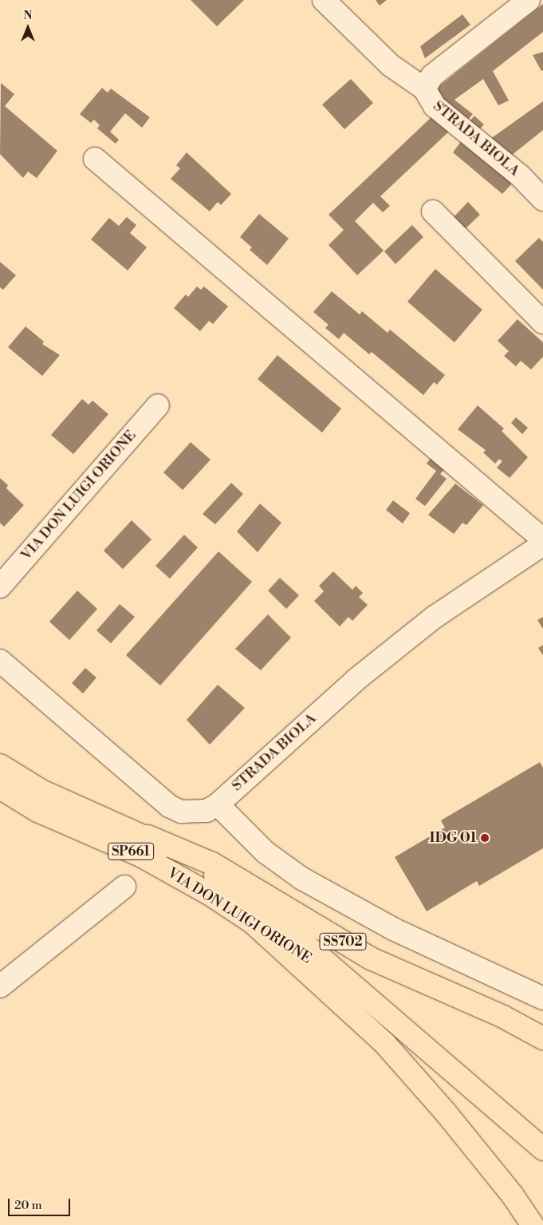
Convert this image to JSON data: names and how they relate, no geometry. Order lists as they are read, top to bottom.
{
  "streets": {
    "main road": ["VIA DON LUIGI ORIONE", "SP661", "SS702"],
    "street": ["STRADA BIOLA"]
  },
  "crossings": [
    ["VIA DON LUIGI ORIONE", "SS702"]
  ],
  "places": ["IDG 01"],
  "scale_bar": "20 m",
  "north": "top"
}
